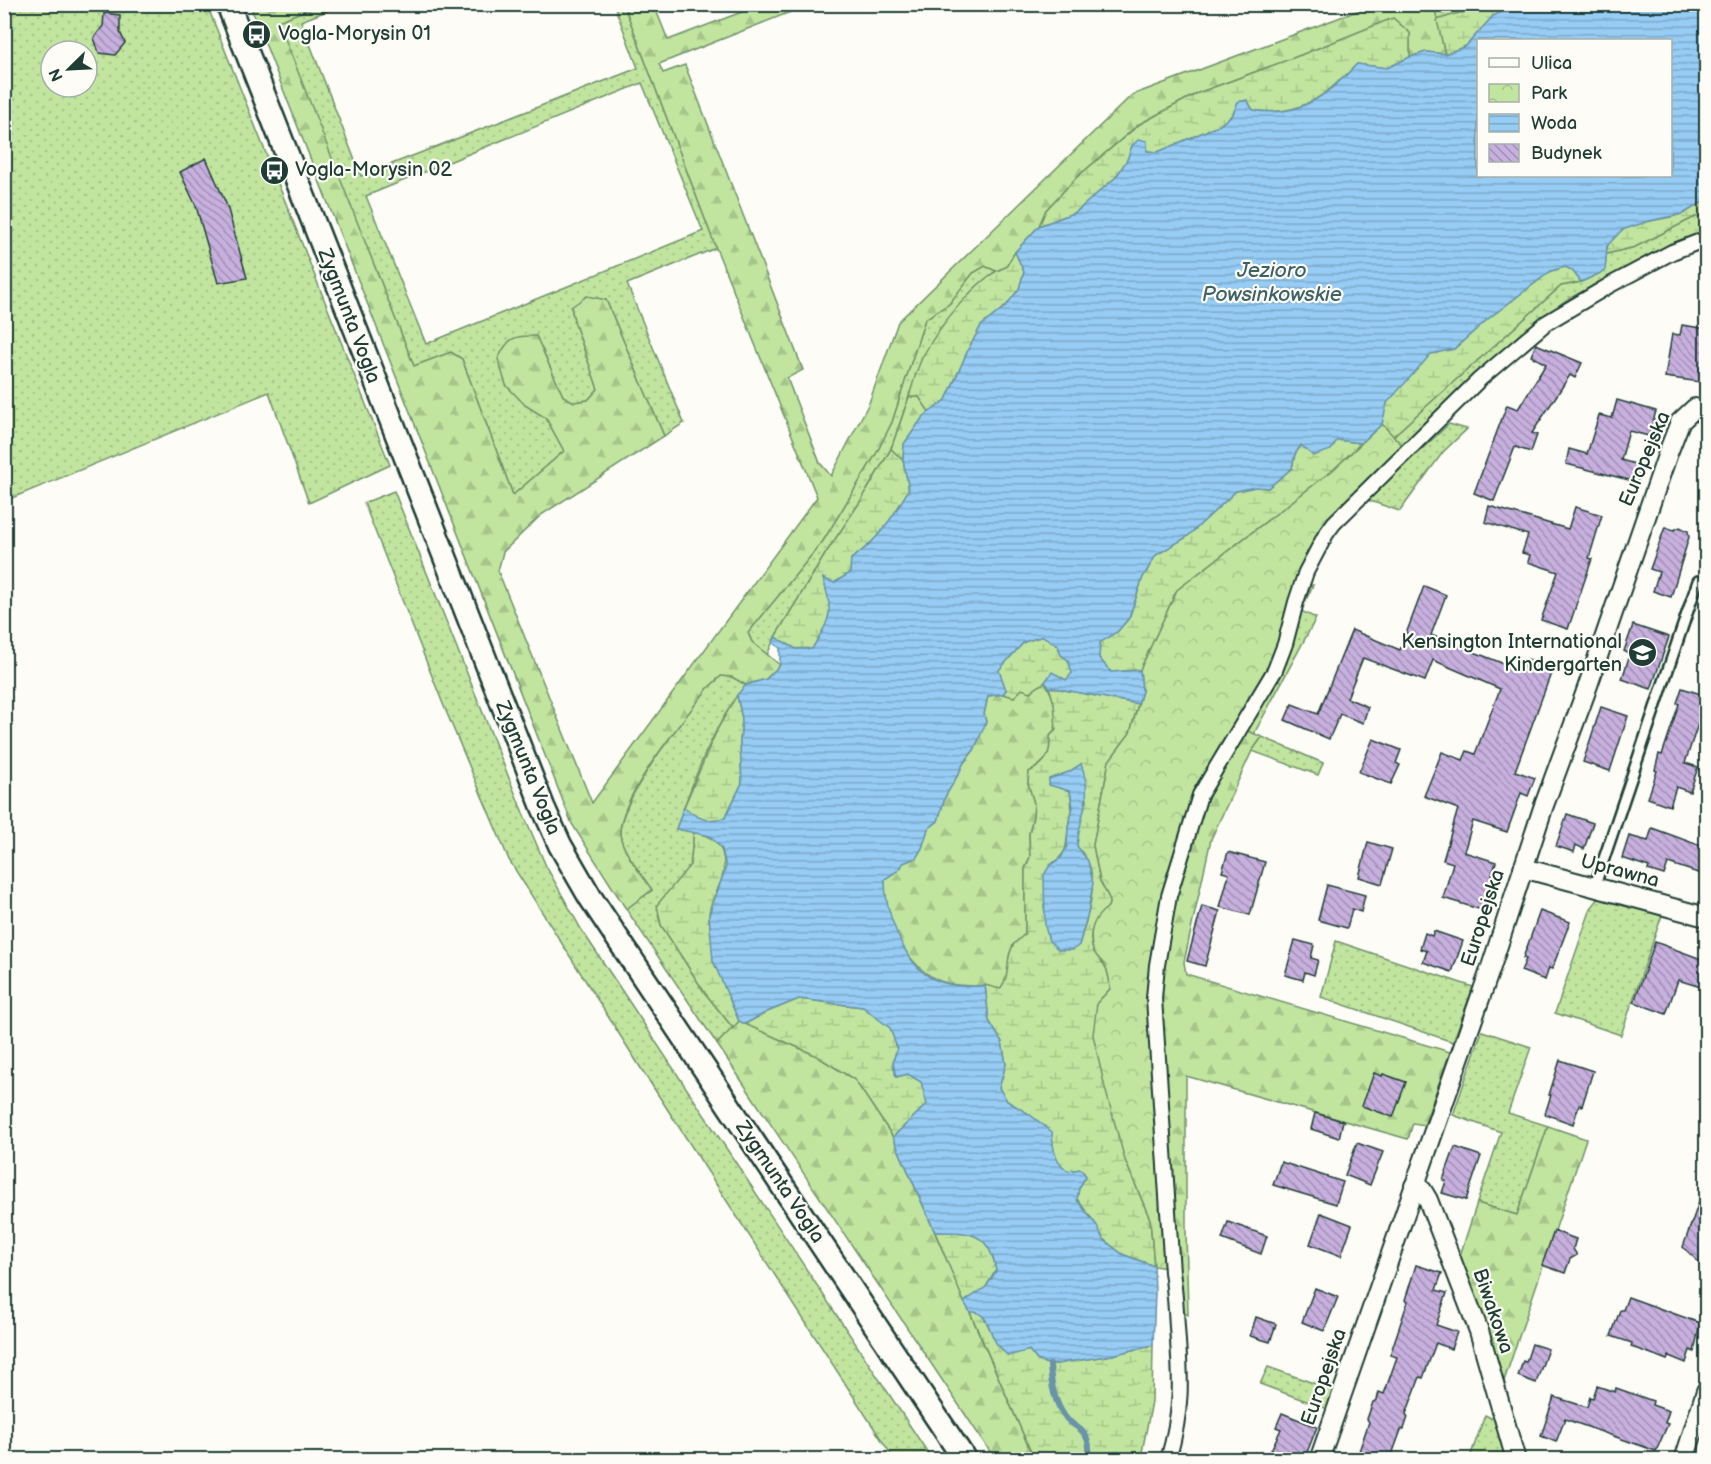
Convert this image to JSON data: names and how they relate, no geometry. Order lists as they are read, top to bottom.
{
  "streets": {
    "street": [
      "Zygmunta Vogla",
      "Europejska",
      "Uprawna",
      "Biwakowa"
    ]
  },
  "crossings": [
    ["Europejska", "Uprawna"],
    ["Europejska", "Biwakowa"]
  ],
  "water": ["Jezioro Powsinkowskie"],
  "places": {
    "bus stop": ["Vogla-Morysin 01", "Vogla-Morysin 02"],
    "school or university": ["Kensington International Kindergarten"]
  },
  "legend": [
    "Ulica",
    "Park",
    "Woda",
    "Budynek"
  ],
  "north": "bottom left"
}
